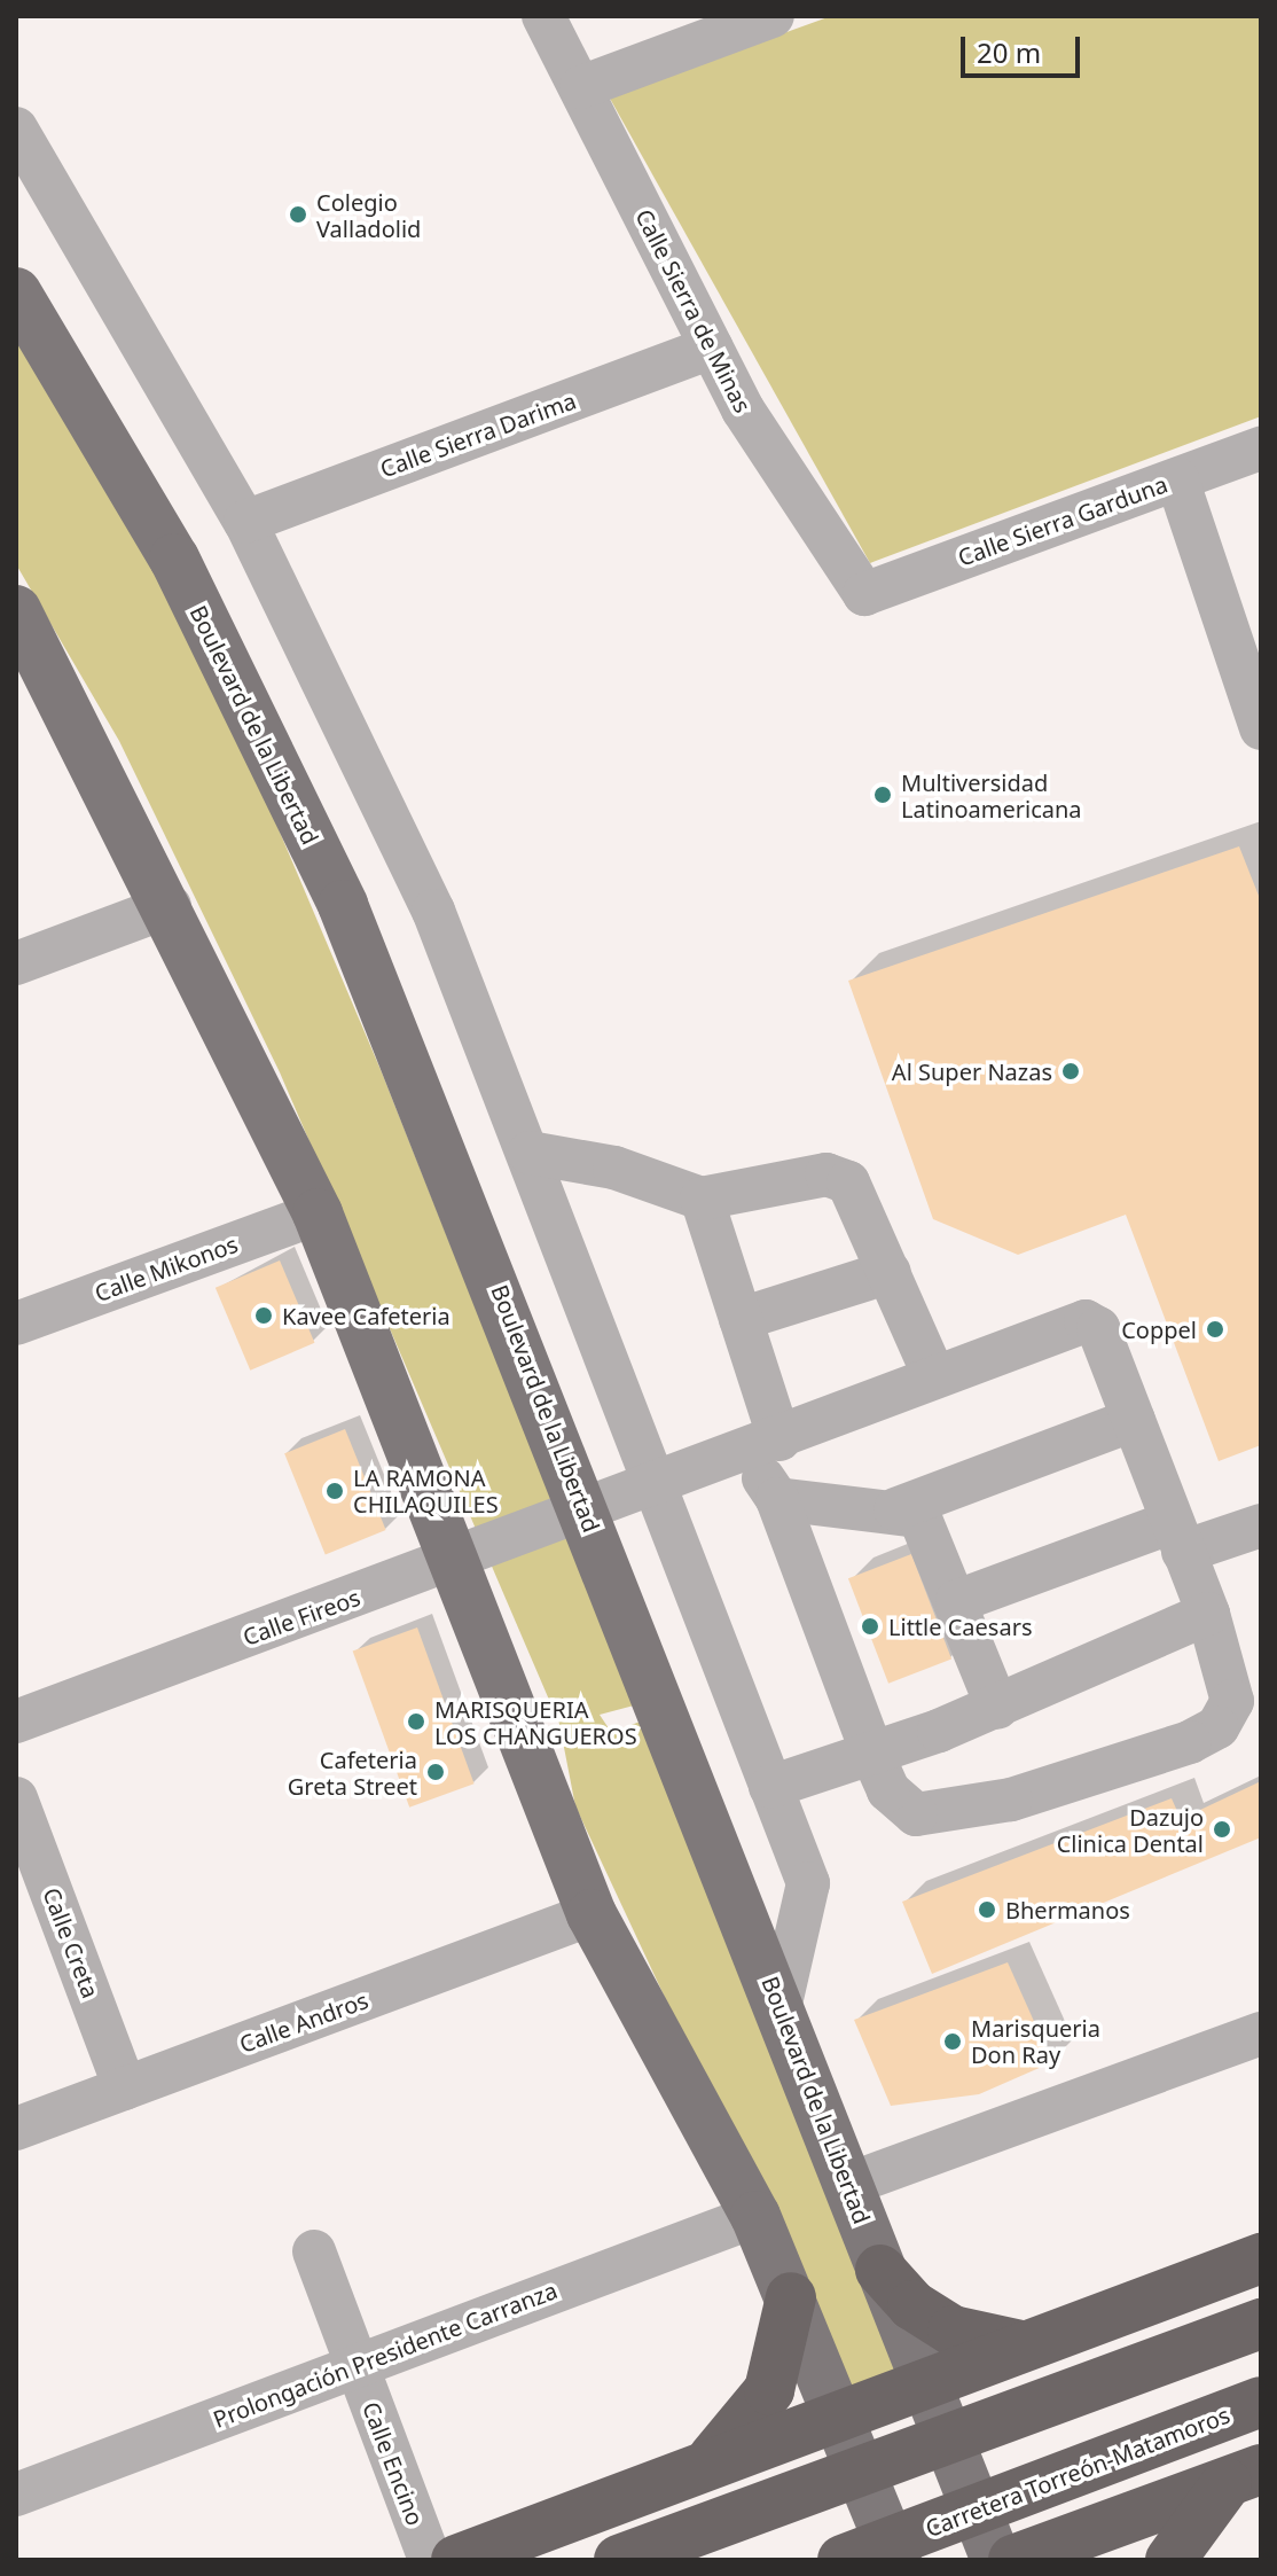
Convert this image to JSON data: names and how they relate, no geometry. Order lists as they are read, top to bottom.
{
  "streets": {
    "highway": ["Carretera Torreón-Matamoros"],
    "main road": ["Boulevard de la Libertad"],
    "street": [
      "Calle Sierra de Minas",
      "Calle Sierra Darima",
      "Calle Sierra Garduna",
      "Calle Mikonos",
      "Calle Fireos",
      "Calle Creta",
      "Calle Andros",
      "Prolongación Presidente Carranza",
      "Calle Encino"
    ]
  },
  "crossings": [
    ["Calle Sierra de Minas", "Calle Sierra Darima"],
    ["Calle Sierra de Minas", "Calle Sierra Garduna"],
    ["Boulevard de la Libertad", "Calle Fireos"],
    ["Calle Creta", "Calle Andros"],
    ["Prolongación Presidente Carranza", "Calle Encino"]
  ],
  "places": [
    "Colegio Valladolid",
    "Multiversidad Latinoamericana",
    "Al Super Nazas",
    "Kavee Cafeteria",
    "Coppel",
    "LA RAMONA CHILAQUILES",
    "Little Caesars",
    "MARISQUERIA LOS CHANGUEROS",
    "Cafeteria Greta Street",
    "Dazujo Clinica Dental",
    "Bhermanos",
    "Marisqueria Don Ray"
  ],
  "scale_bar": "20 m"
}
